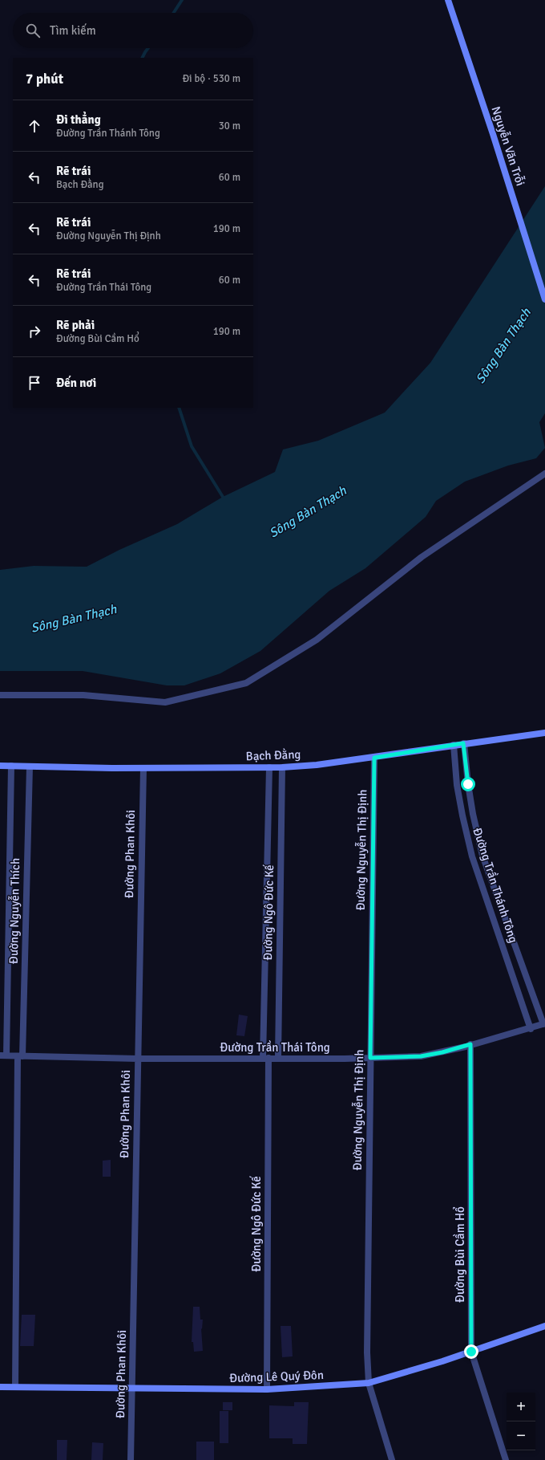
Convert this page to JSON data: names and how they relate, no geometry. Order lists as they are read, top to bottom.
{
  "streets": {
    "street": [
      "Nguyễn Văn Trỗi",
      "Bạch Đằng",
      "Đường Nguyễn Thị Định",
      "Đường Phan Khôi",
      "Đường Trần Thánh Tông",
      "Đường Nguyễn Thích",
      "Đường Ngô Đức Kế",
      "Đường Trần Thái Tông",
      "Đường Bùi Cầm Hổ",
      "Đường Lê Quý Đôn"
    ]
  },
  "crossings": [
    ["Bạch Đằng", "Đường Nguyễn Thị Định"],
    ["Bạch Đằng", "Đường Phan Khôi"],
    ["Bạch Đằng", "Đường Trần Thánh Tông"],
    ["Bạch Đằng", "Đường Nguyễn Thích"],
    ["Bạch Đằng", "Đường Ngô Đức Kế"],
    ["Đường Nguyễn Thị Định", "Đường Trần Thái Tông"],
    ["Đường Nguyễn Thị Định", "Đường Lê Quý Đôn"],
    ["Đường Phan Khôi", "Đường Trần Thái Tông"],
    ["Đường Phan Khôi", "Đường Lê Quý Đôn"],
    ["Đường Trần Thánh Tông", "Đường Trần Thái Tông"],
    ["Đường Nguyễn Thích", "Đường Trần Thái Tông"],
    ["Đường Nguyễn Thích", "Đường Lê Quý Đôn"],
    ["Đường Ngô Đức Kế", "Đường Trần Thái Tông"],
    ["Đường Ngô Đức Kế", "Đường Lê Quý Đôn"],
    ["Đường Trần Thái Tông", "Đường Bùi Cầm Hổ"],
    ["Đường Bùi Cầm Hổ", "Đường Lê Quý Đôn"]
  ],
  "water": ["Sông Bàn Thạch"],
  "page": {
    "search": "Tìm kiếm",
    "heading": ["7 phút", "Đi bộ · 530 m"],
    "list": [
      ["Đi thẳng", "Đường Trần Thánh Tông", "30 m"],
      ["Rẽ trái", "Bạch Đằng", "60 m"],
      ["Rẽ trái", "Đường Nguyễn Thị Định", "190 m"],
      ["Rẽ trái", "Đường Trần Thái Tông", "60 m"],
      ["Rẽ phải", "Đường Bùi Cầm Hổ", "190 m"],
      "Đến nơi"
    ],
    "map_buttons": ["+", "−"]
  }
}
